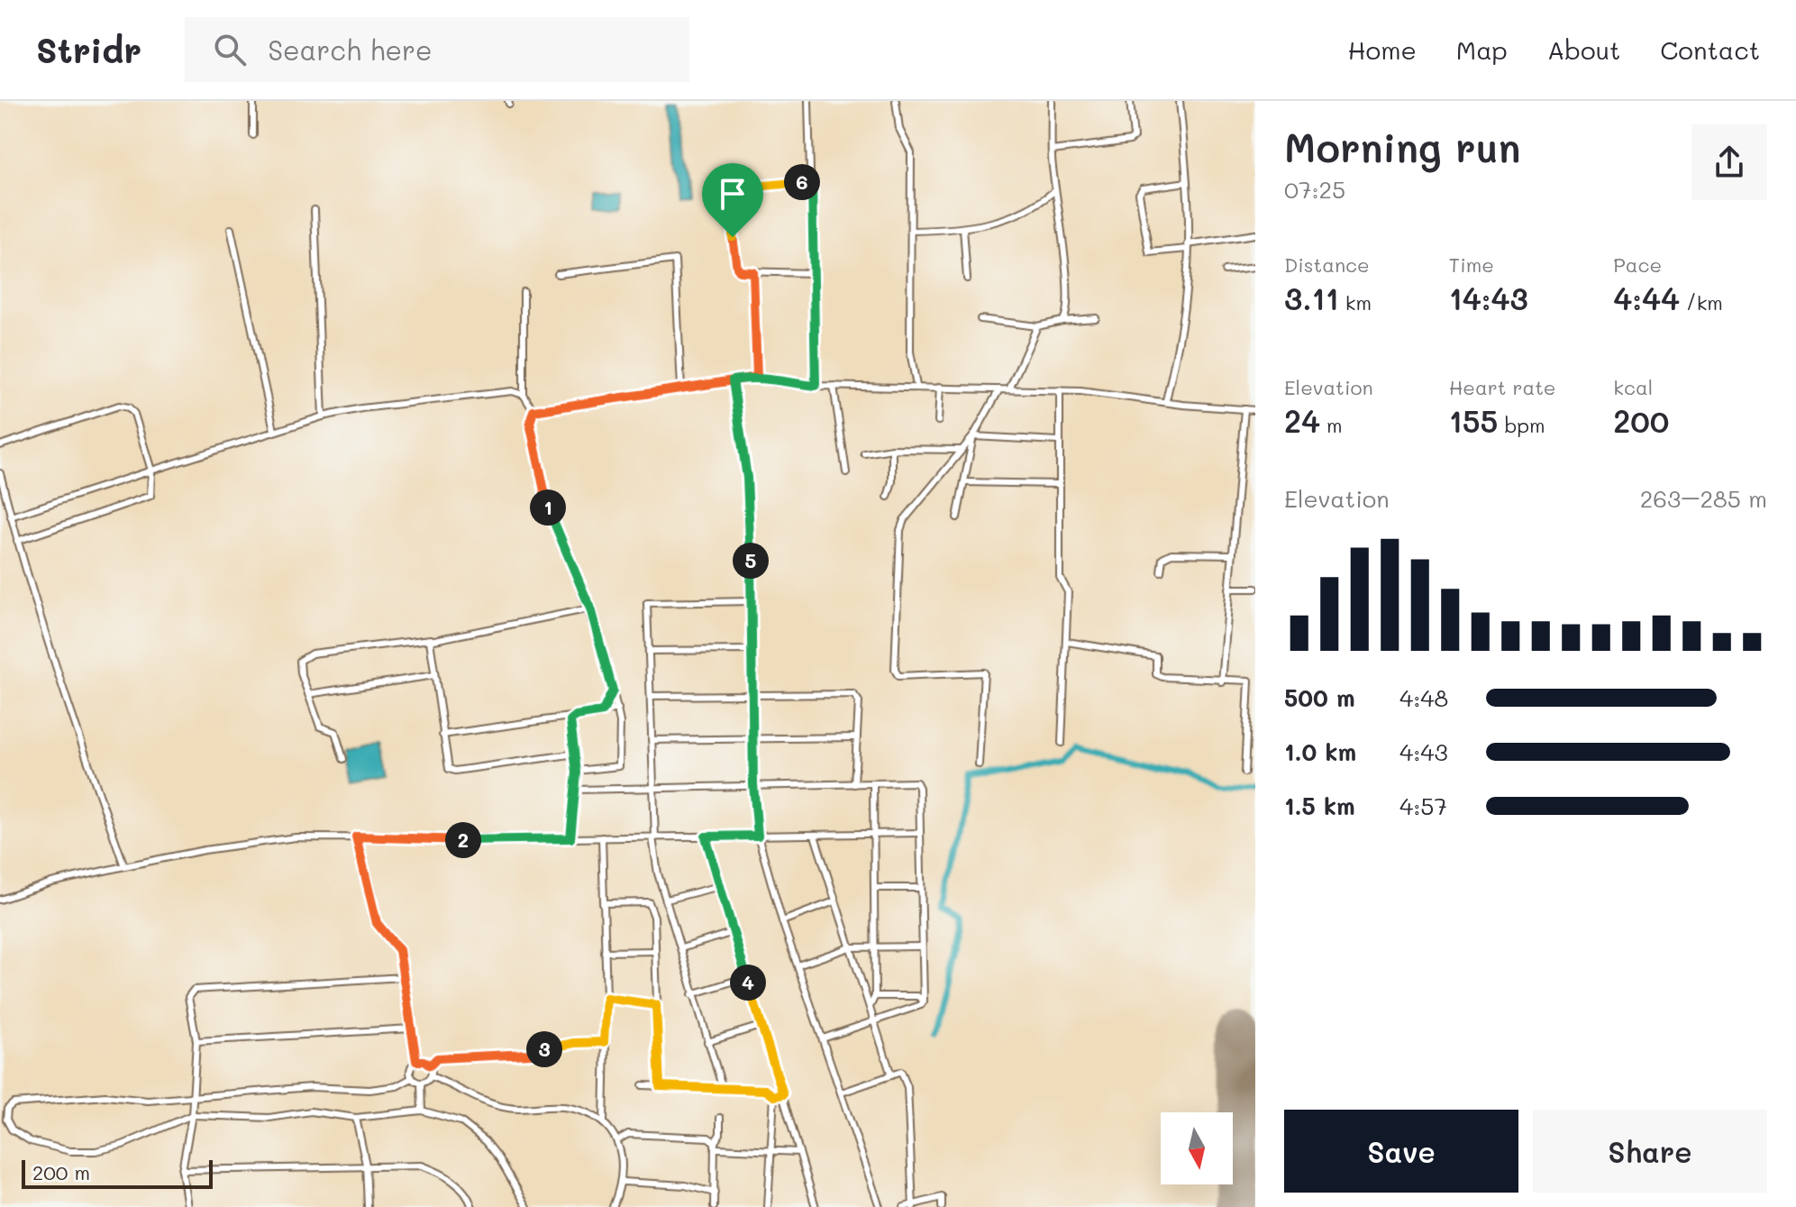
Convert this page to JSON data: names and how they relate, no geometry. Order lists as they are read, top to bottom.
{
  "scale_bar": "200 m",
  "north": "bottom",
  "page": {
    "header": "Stridr",
    "search": "Search here",
    "nav": [
      "Home",
      "Map",
      "About",
      "Contact"
    ],
    "heading": ["Morning run", "07:25"],
    "pins": [
      "6",
      "1",
      "5",
      "2",
      "4",
      "3"
    ],
    "stats": [
      ["Distance", "3.11 km"],
      ["Time", "14:43"],
      ["Pace", "4:44 /km"],
      ["Elevation", "24 m"],
      ["Heart rate", "155 bpm"],
      ["kcal", "200"]
    ],
    "chart": ["Elevation", "263–285 m"],
    "list": [
      {
        "name": "500 m",
        "note": "4:48"
      },
      {
        "name": "1.0 km",
        "note": "4:43"
      },
      {
        "name": "1.5 km",
        "note": "4:57"
      }
    ],
    "buttons": ["Save", "Share"],
    "scale": "200 m"
  }
}
